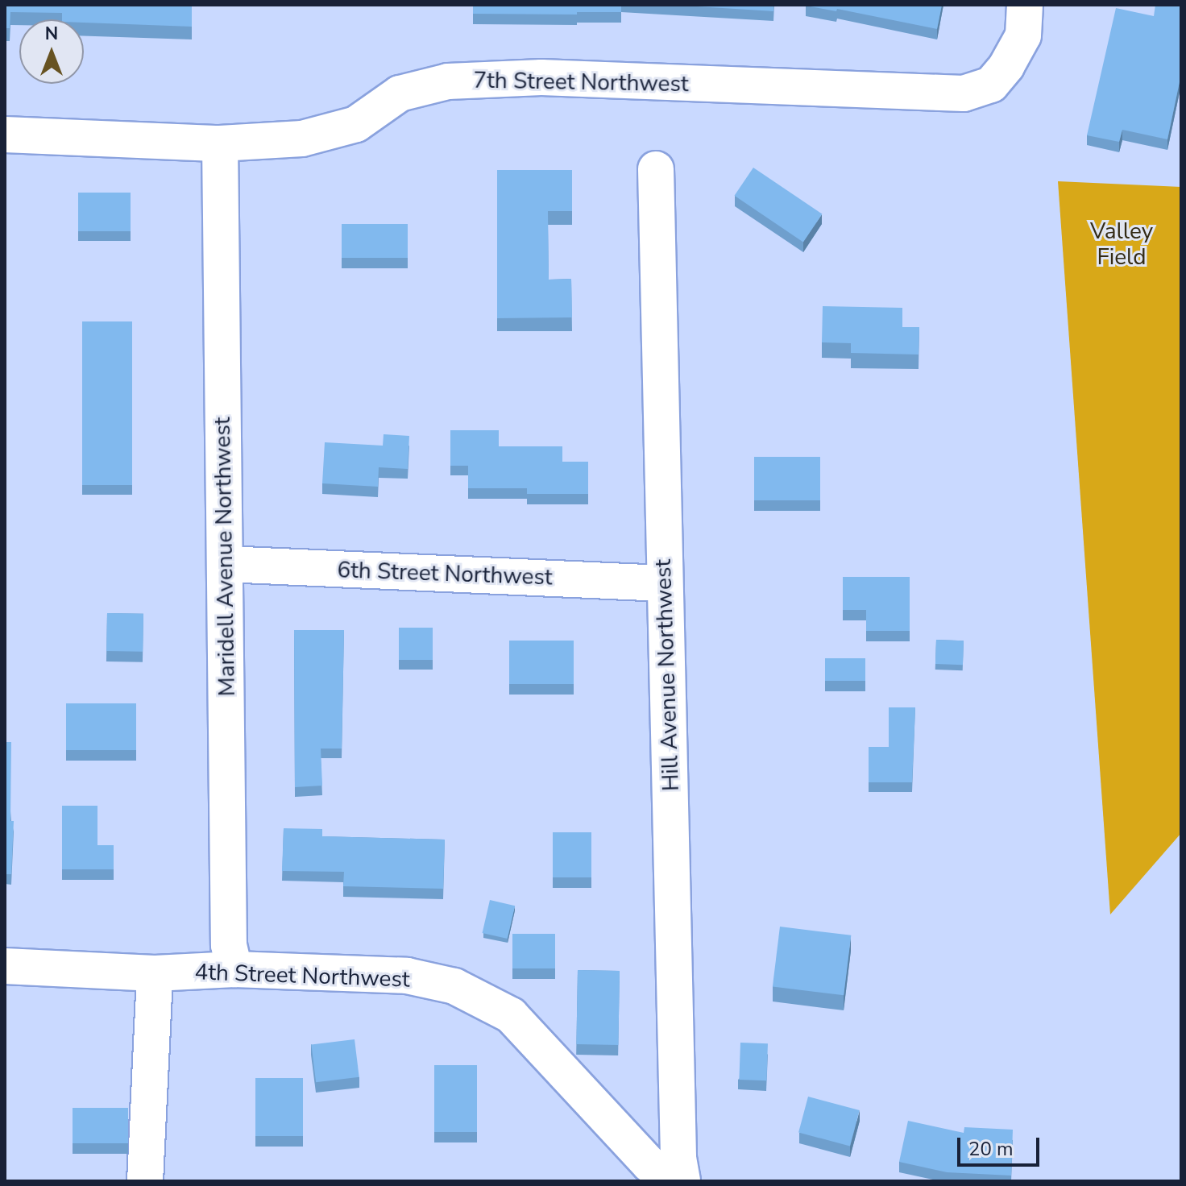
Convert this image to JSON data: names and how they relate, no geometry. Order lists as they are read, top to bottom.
{
  "streets": {
    "street": [
      "7th Street Northwest",
      "Maridell Avenue Northwest",
      "6th Street Northwest",
      "Hill Avenue Northwest",
      "4th Street Northwest"
    ]
  },
  "crossings": [
    ["7th Street Northwest", "Maridell Avenue Northwest"],
    ["Maridell Avenue Northwest", "6th Street Northwest"],
    ["Maridell Avenue Northwest", "4th Street Northwest"],
    ["6th Street Northwest", "Hill Avenue Northwest"]
  ],
  "parks": ["Valley Field"],
  "scale_bar": "20 m",
  "north": "top"
}
